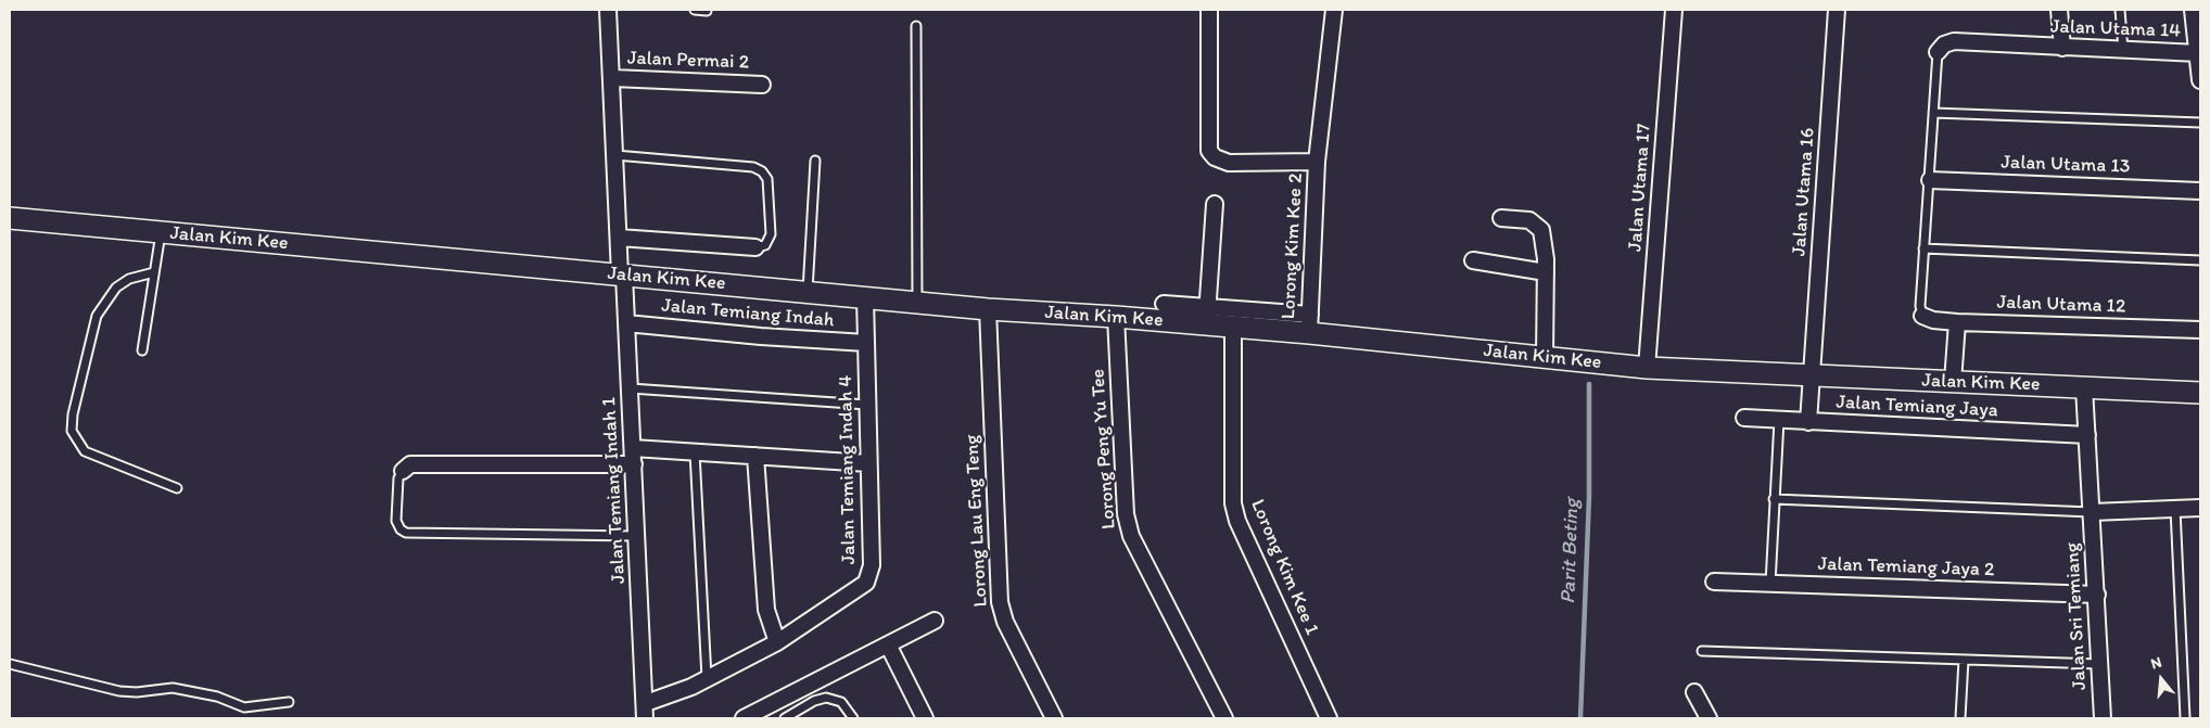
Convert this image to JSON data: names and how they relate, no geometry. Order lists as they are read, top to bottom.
{
  "streets": {
    "street": [
      "Jalan Utama 14",
      "Jalan Permai 2",
      "Jalan Utama 13",
      "Jalan Utama 17",
      "Jalan Utama 16",
      "Jalan Kim Kee",
      "Lorong Kim Kee 2",
      "Jalan Utama 12",
      "Jalan Temiang Indah",
      "Jalan Temiang Jaya",
      "Lorong Peng Yu Tee",
      "Jalan Temiang Indah 4",
      "Jalan Temiang Indah 1",
      "Lorong Lau Eng Teng",
      "Lorong Kim Kee 1",
      "Jalan Temiang Jaya 2",
      "Jalan Sri Temiang"
    ]
  },
  "crossings": [
    ["Jalan Permai 2", "Jalan Temiang Indah 1"],
    ["Jalan Utama 17", "Jalan Kim Kee"],
    ["Jalan Utama 16", "Jalan Kim Kee"],
    ["Jalan Utama 16", "Jalan Temiang Jaya"],
    ["Jalan Kim Kee", "Lorong Kim Kee 2"],
    ["Jalan Kim Kee", "Lorong Peng Yu Tee"],
    ["Jalan Kim Kee", "Jalan Temiang Indah 4"],
    ["Jalan Kim Kee", "Jalan Temiang Indah 1"],
    ["Jalan Kim Kee", "Lorong Lau Eng Teng"],
    ["Jalan Kim Kee", "Lorong Kim Kee 1"],
    ["Jalan Kim Kee", "Jalan Sri Temiang"],
    ["Jalan Temiang Indah", "Jalan Temiang Indah 4"],
    ["Jalan Temiang Indah", "Jalan Temiang Indah 1"],
    ["Jalan Temiang Jaya", "Jalan Sri Temiang"],
    ["Jalan Temiang Indah 4", "Jalan Temiang Indah 1"],
    ["Jalan Temiang Jaya 2", "Jalan Sri Temiang"]
  ],
  "water": ["Parit Beting"],
  "north": "top"
}
